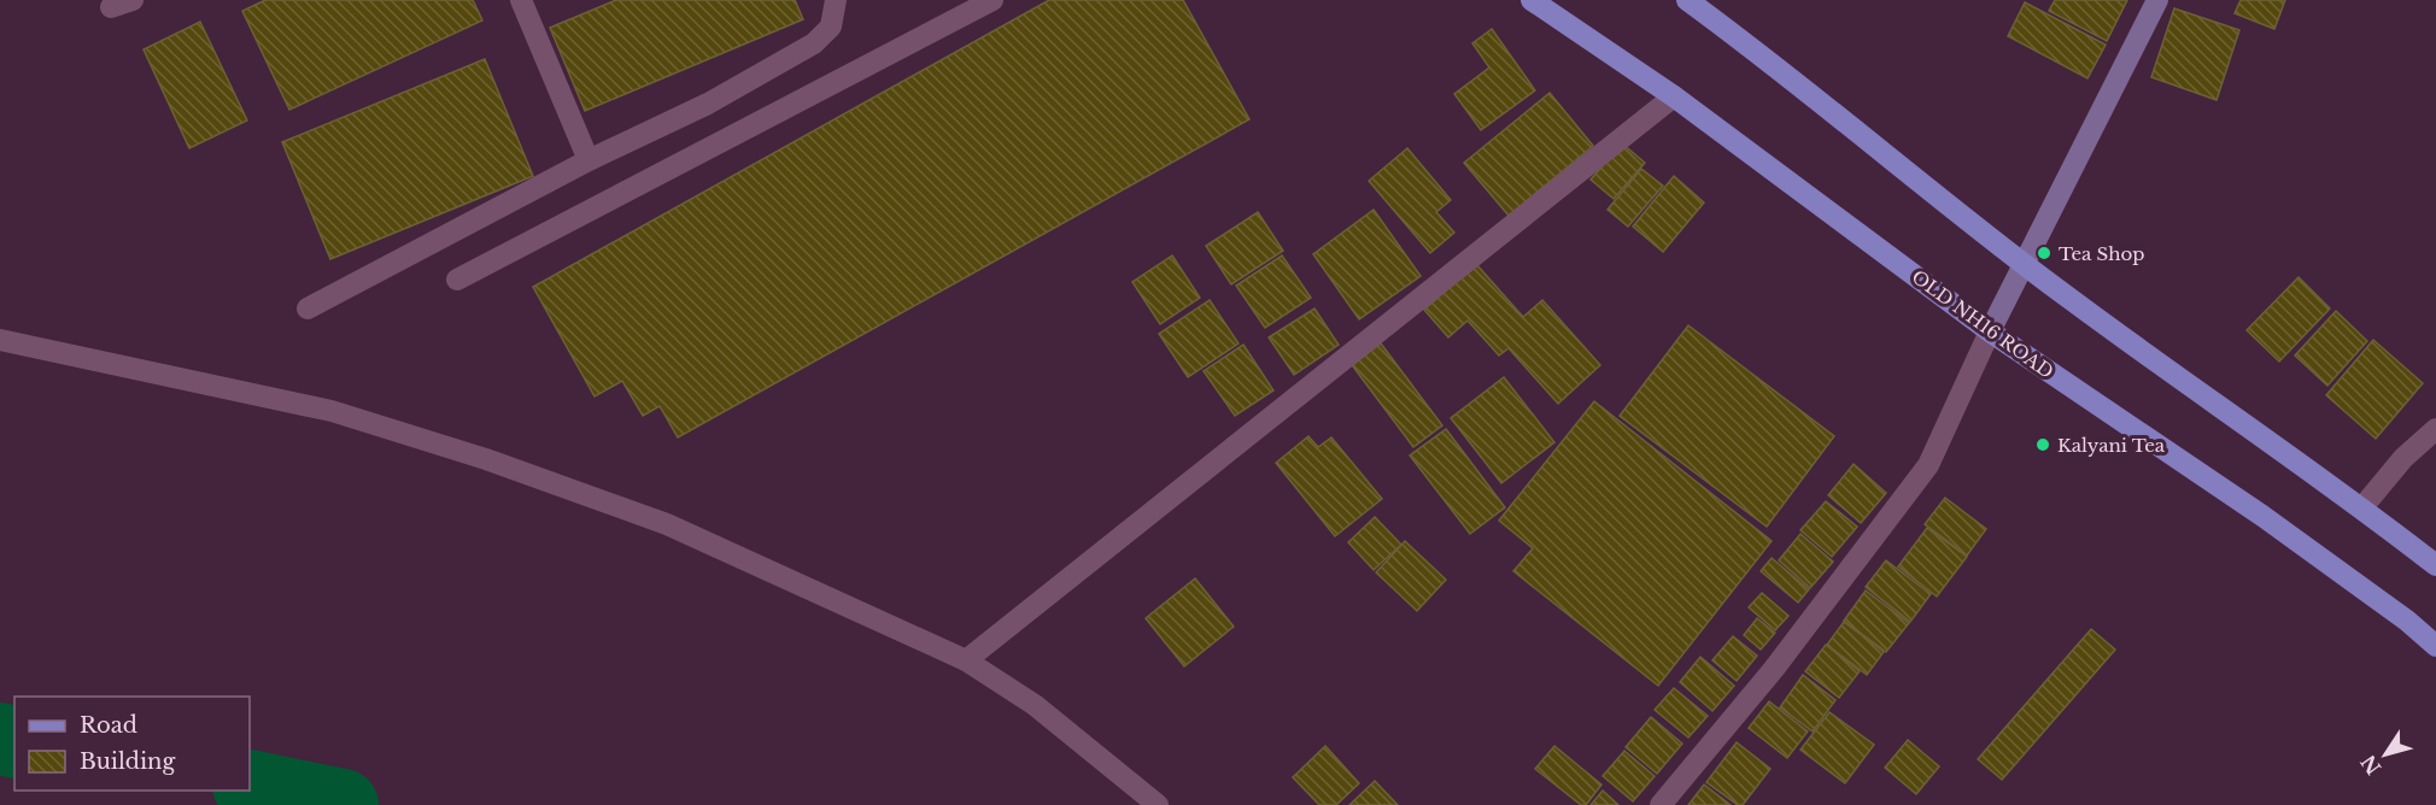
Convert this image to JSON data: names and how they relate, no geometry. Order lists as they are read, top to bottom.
{
  "streets": {
    "main road": ["OLD NH16 ROAD"]
  },
  "places": ["Tea Shop", "Kalyani Tea"],
  "legend": ["Road", "Building"],
  "north": "bottom left"
}
